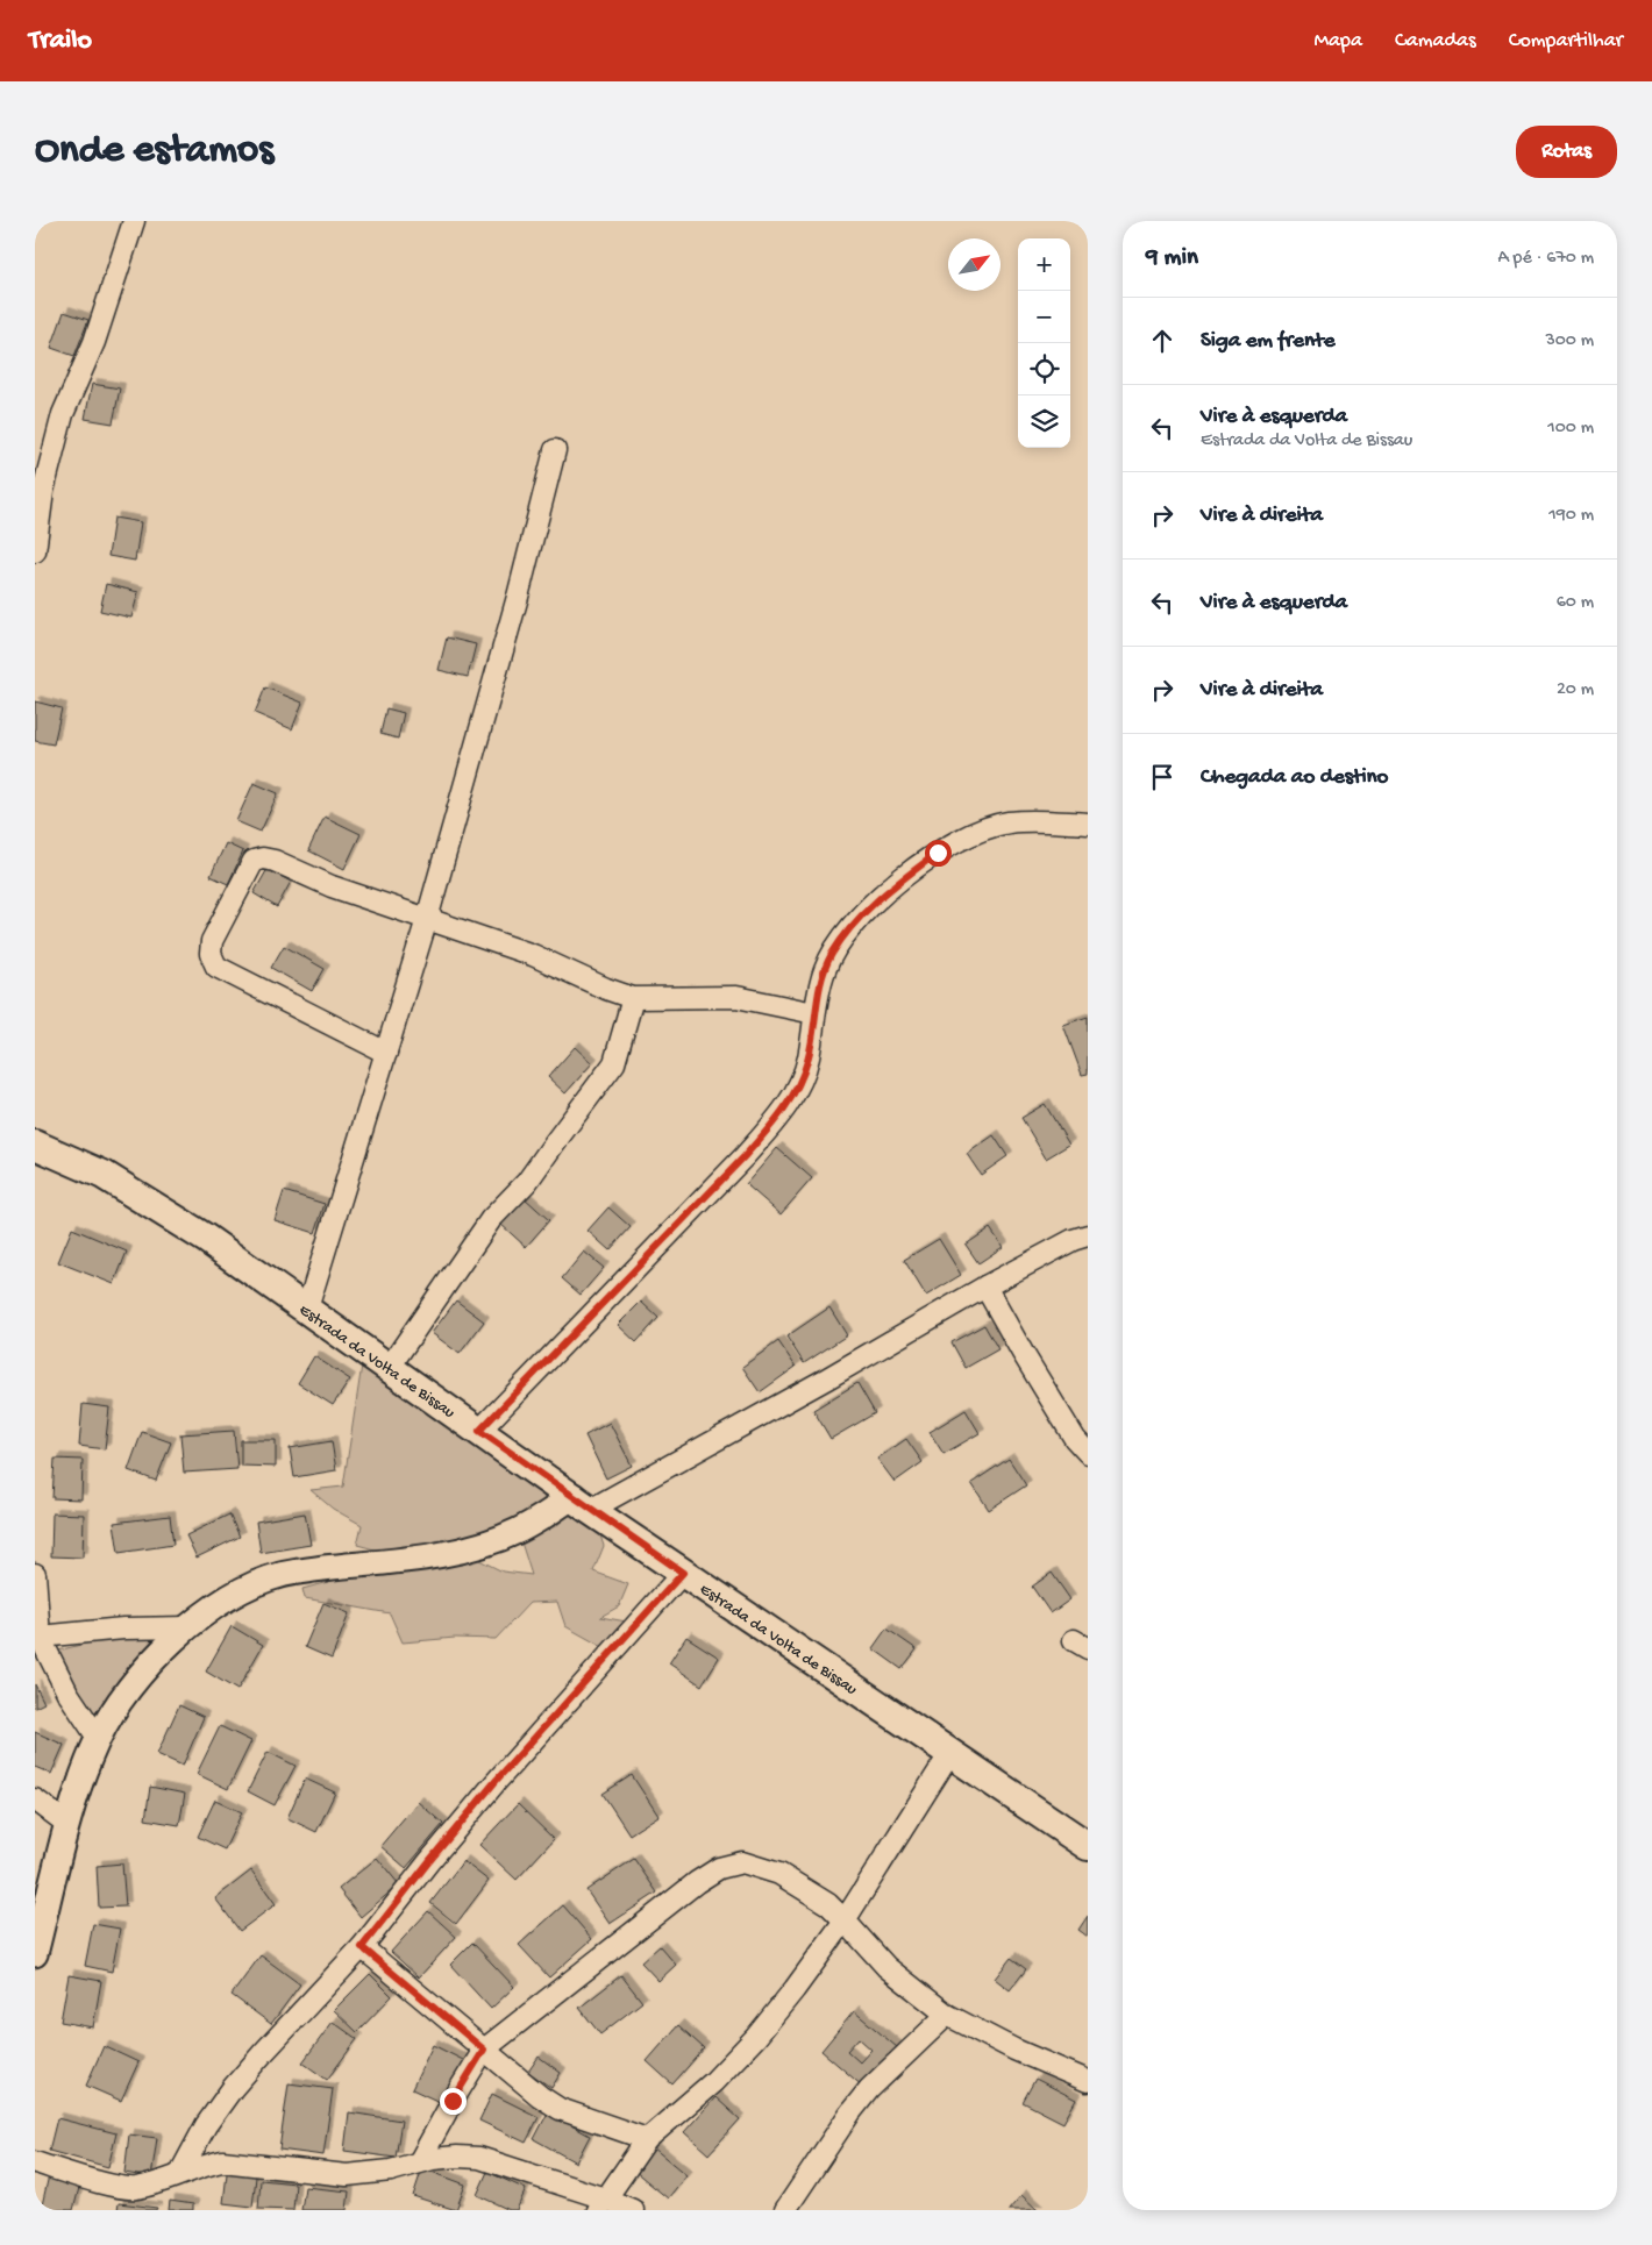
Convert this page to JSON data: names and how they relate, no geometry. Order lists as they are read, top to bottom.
{
  "streets": {
    "main road": ["Estrada da Volta de Bissau"]
  },
  "north": "top right",
  "page": {
    "header": "Trailo",
    "nav": ["Mapa", "Camadas", "Compartilhar"],
    "buttons": "Rotas",
    "title": "Onde estamos",
    "heading": ["9 min", "A pé · 670 m"],
    "map_buttons": ["+", "−"],
    "list": [
      ["Siga em frente", "300 m"],
      ["Vire à esquerda", "Estrada da Volta de Bissau", "100 m"],
      ["Vire à direita", "190 m"],
      ["Vire à esquerda", "60 m"],
      ["Vire à direita", "20 m"],
      "Chegada ao destino"
    ]
  }
}
